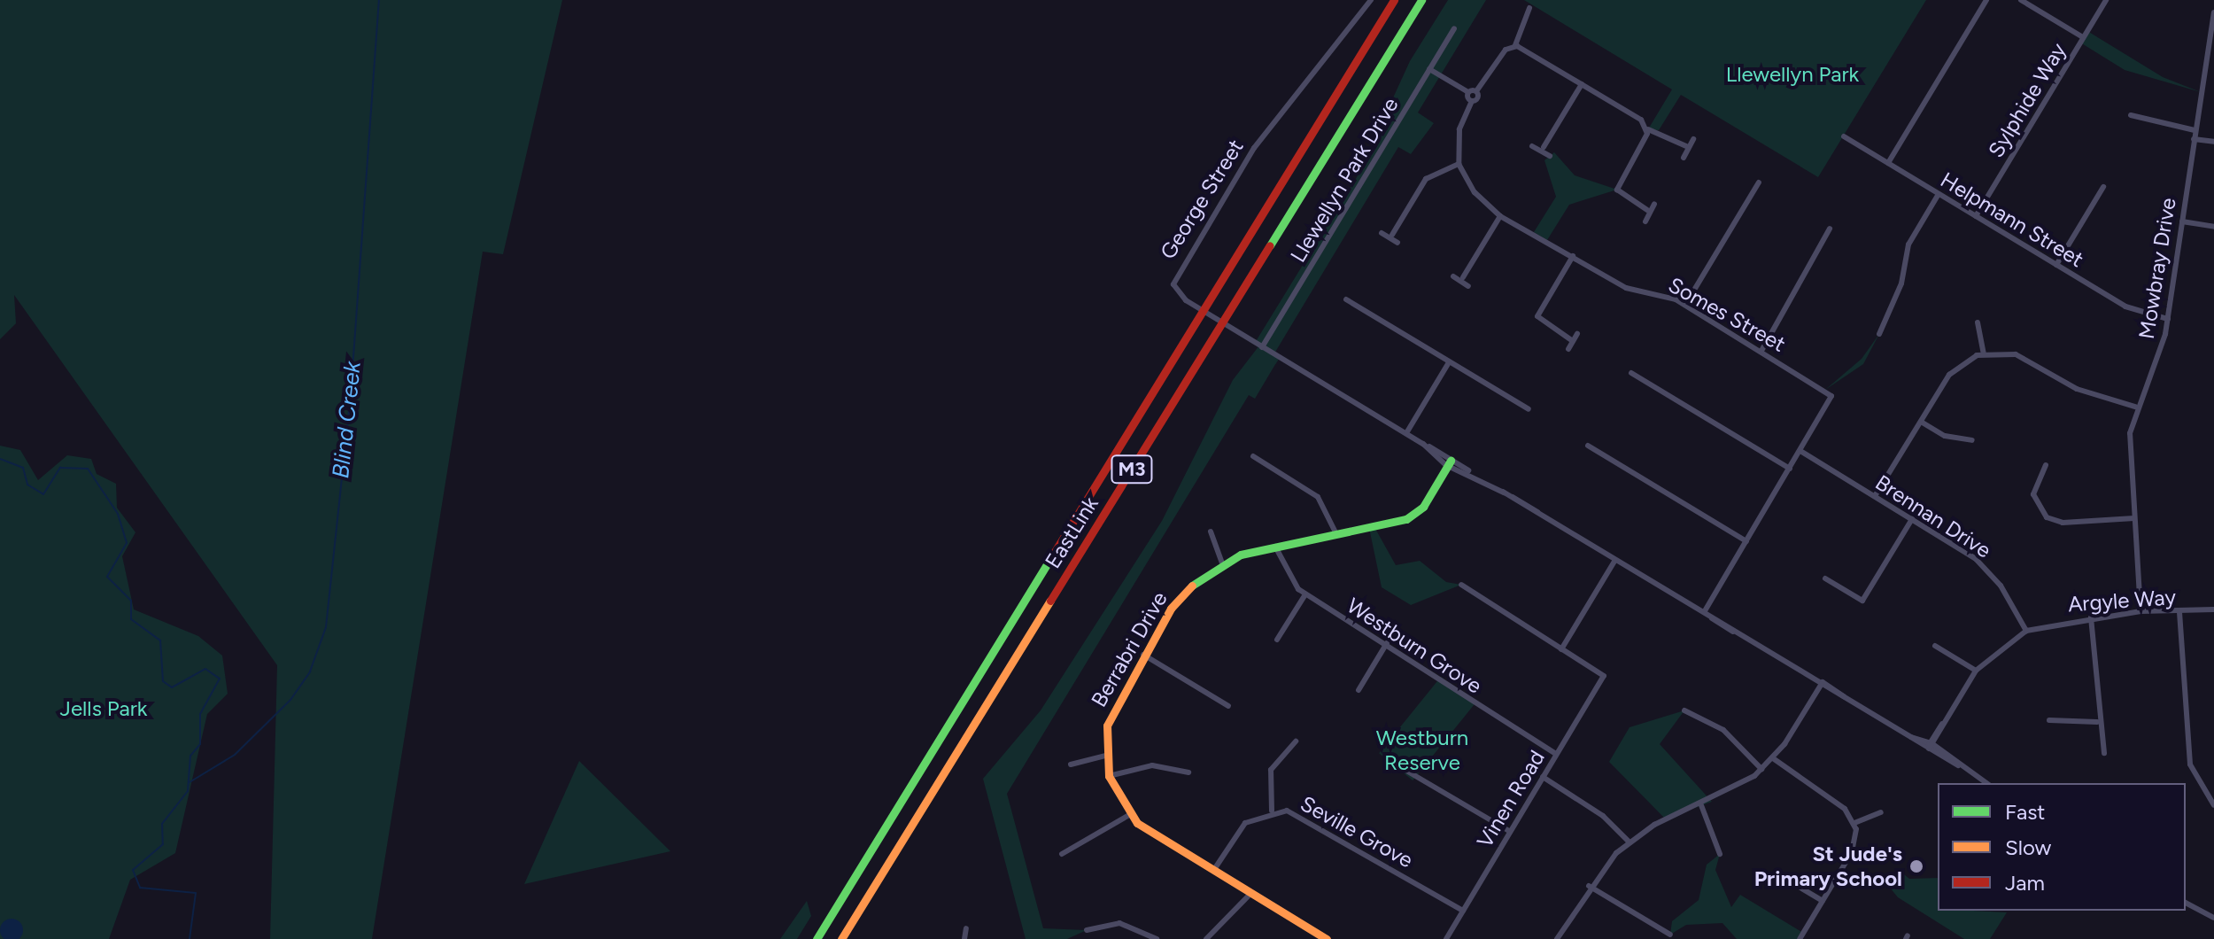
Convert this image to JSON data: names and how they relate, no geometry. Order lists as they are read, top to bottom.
{
  "streets": {
    "main road": ["M3", "EastLink", "Berrabri Drive"],
    "street": [
      "Sylphide Way",
      "Llewellyn Park Drive",
      "George Street",
      "Helpmann Street",
      "Mowbray Drive",
      "Somes Street",
      "Brennan Drive",
      "Argyle Way",
      "Westburn Grove",
      "Vinen Road",
      "Seville Grove"
    ]
  },
  "crossings": [
    ["Sylphide Way", "Helpmann Street"],
    ["Llewellyn Park Drive", "George Street"],
    ["George Street", "Somes Street"],
    ["George Street", "Argyle Way"],
    ["George Street", "Berrabri Drive"],
    ["Helpmann Street", "Mowbray Drive"],
    ["Mowbray Drive", "Argyle Way"],
    ["Somes Street", "Brennan Drive"],
    ["Brennan Drive", "Argyle Way"],
    ["Westburn Grove", "Berrabri Drive"],
    ["Westburn Grove", "Vinen Road"],
    ["Berrabri Drive", "Seville Grove"],
    ["Vinen Road", "Seville Grove"]
  ],
  "water": ["Blind Creek"],
  "parks": ["Llewellyn Park", "Jells Park", "Westburn Reserve"],
  "places": ["St Jude's Primary School"],
  "legend": ["Fast", "Slow", "Jam"]
}
